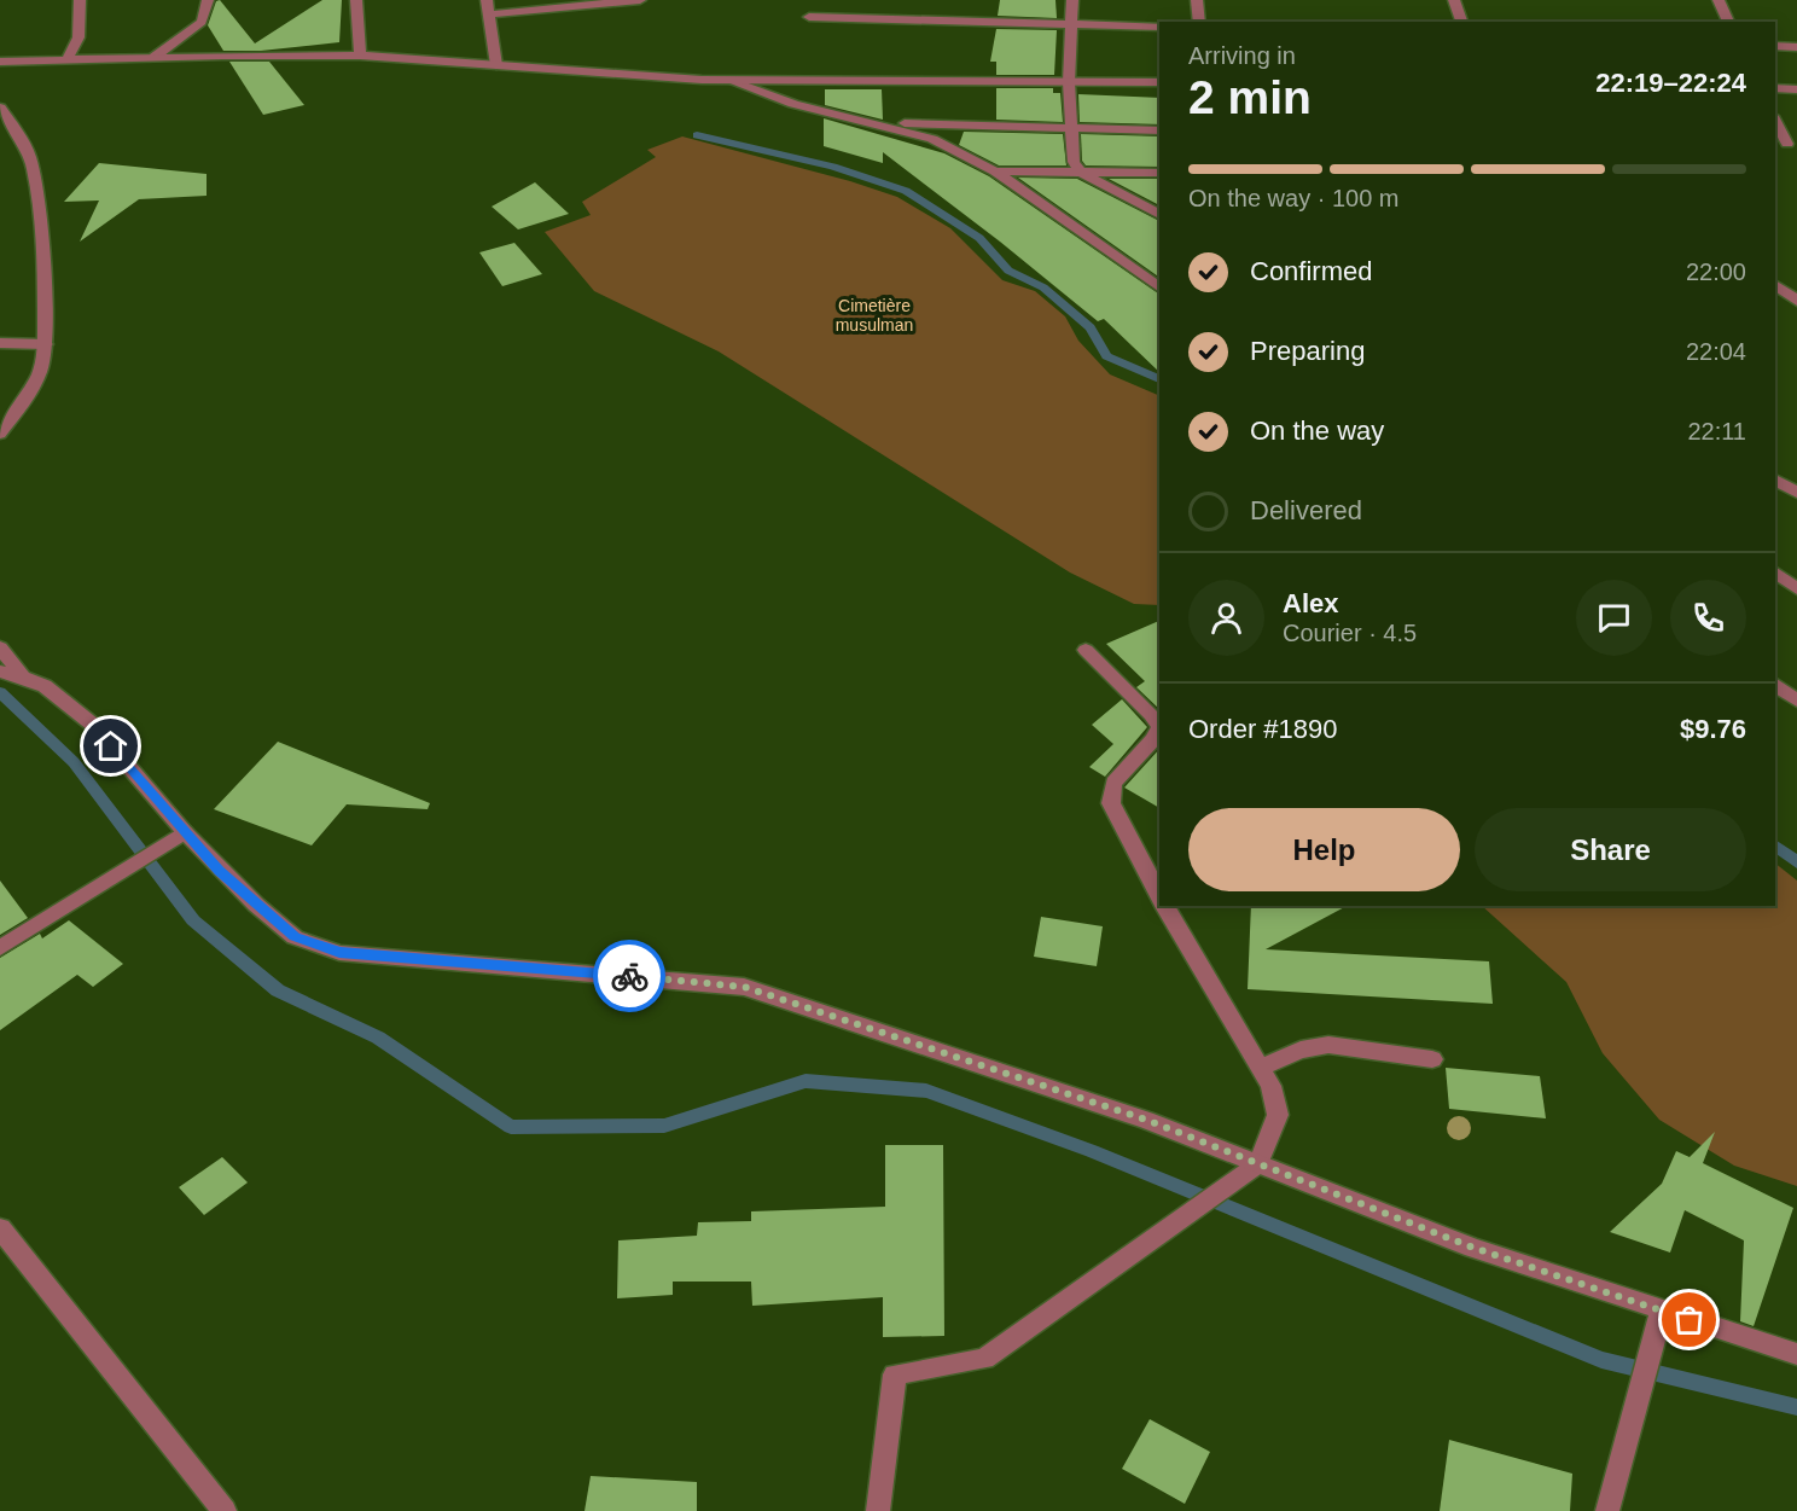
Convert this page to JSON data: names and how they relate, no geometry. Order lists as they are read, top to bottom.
{
  "parks": ["Cimetière musulman"],
  "page": {
    "heading": ["2 min", "Arriving in", "22:19–22:24"],
    "panel": [
      "Alex",
      "Courier · 4.5",
      "Order #1890",
      "$9.76"
    ],
    "bar": "On the way · 100 m",
    "list": [
      ["Confirmed", "22:00"],
      ["Preparing", "22:04"],
      ["On the way", "22:11"],
      "Delivered"
    ],
    "buttons": ["Help", "Share"]
  }
}
